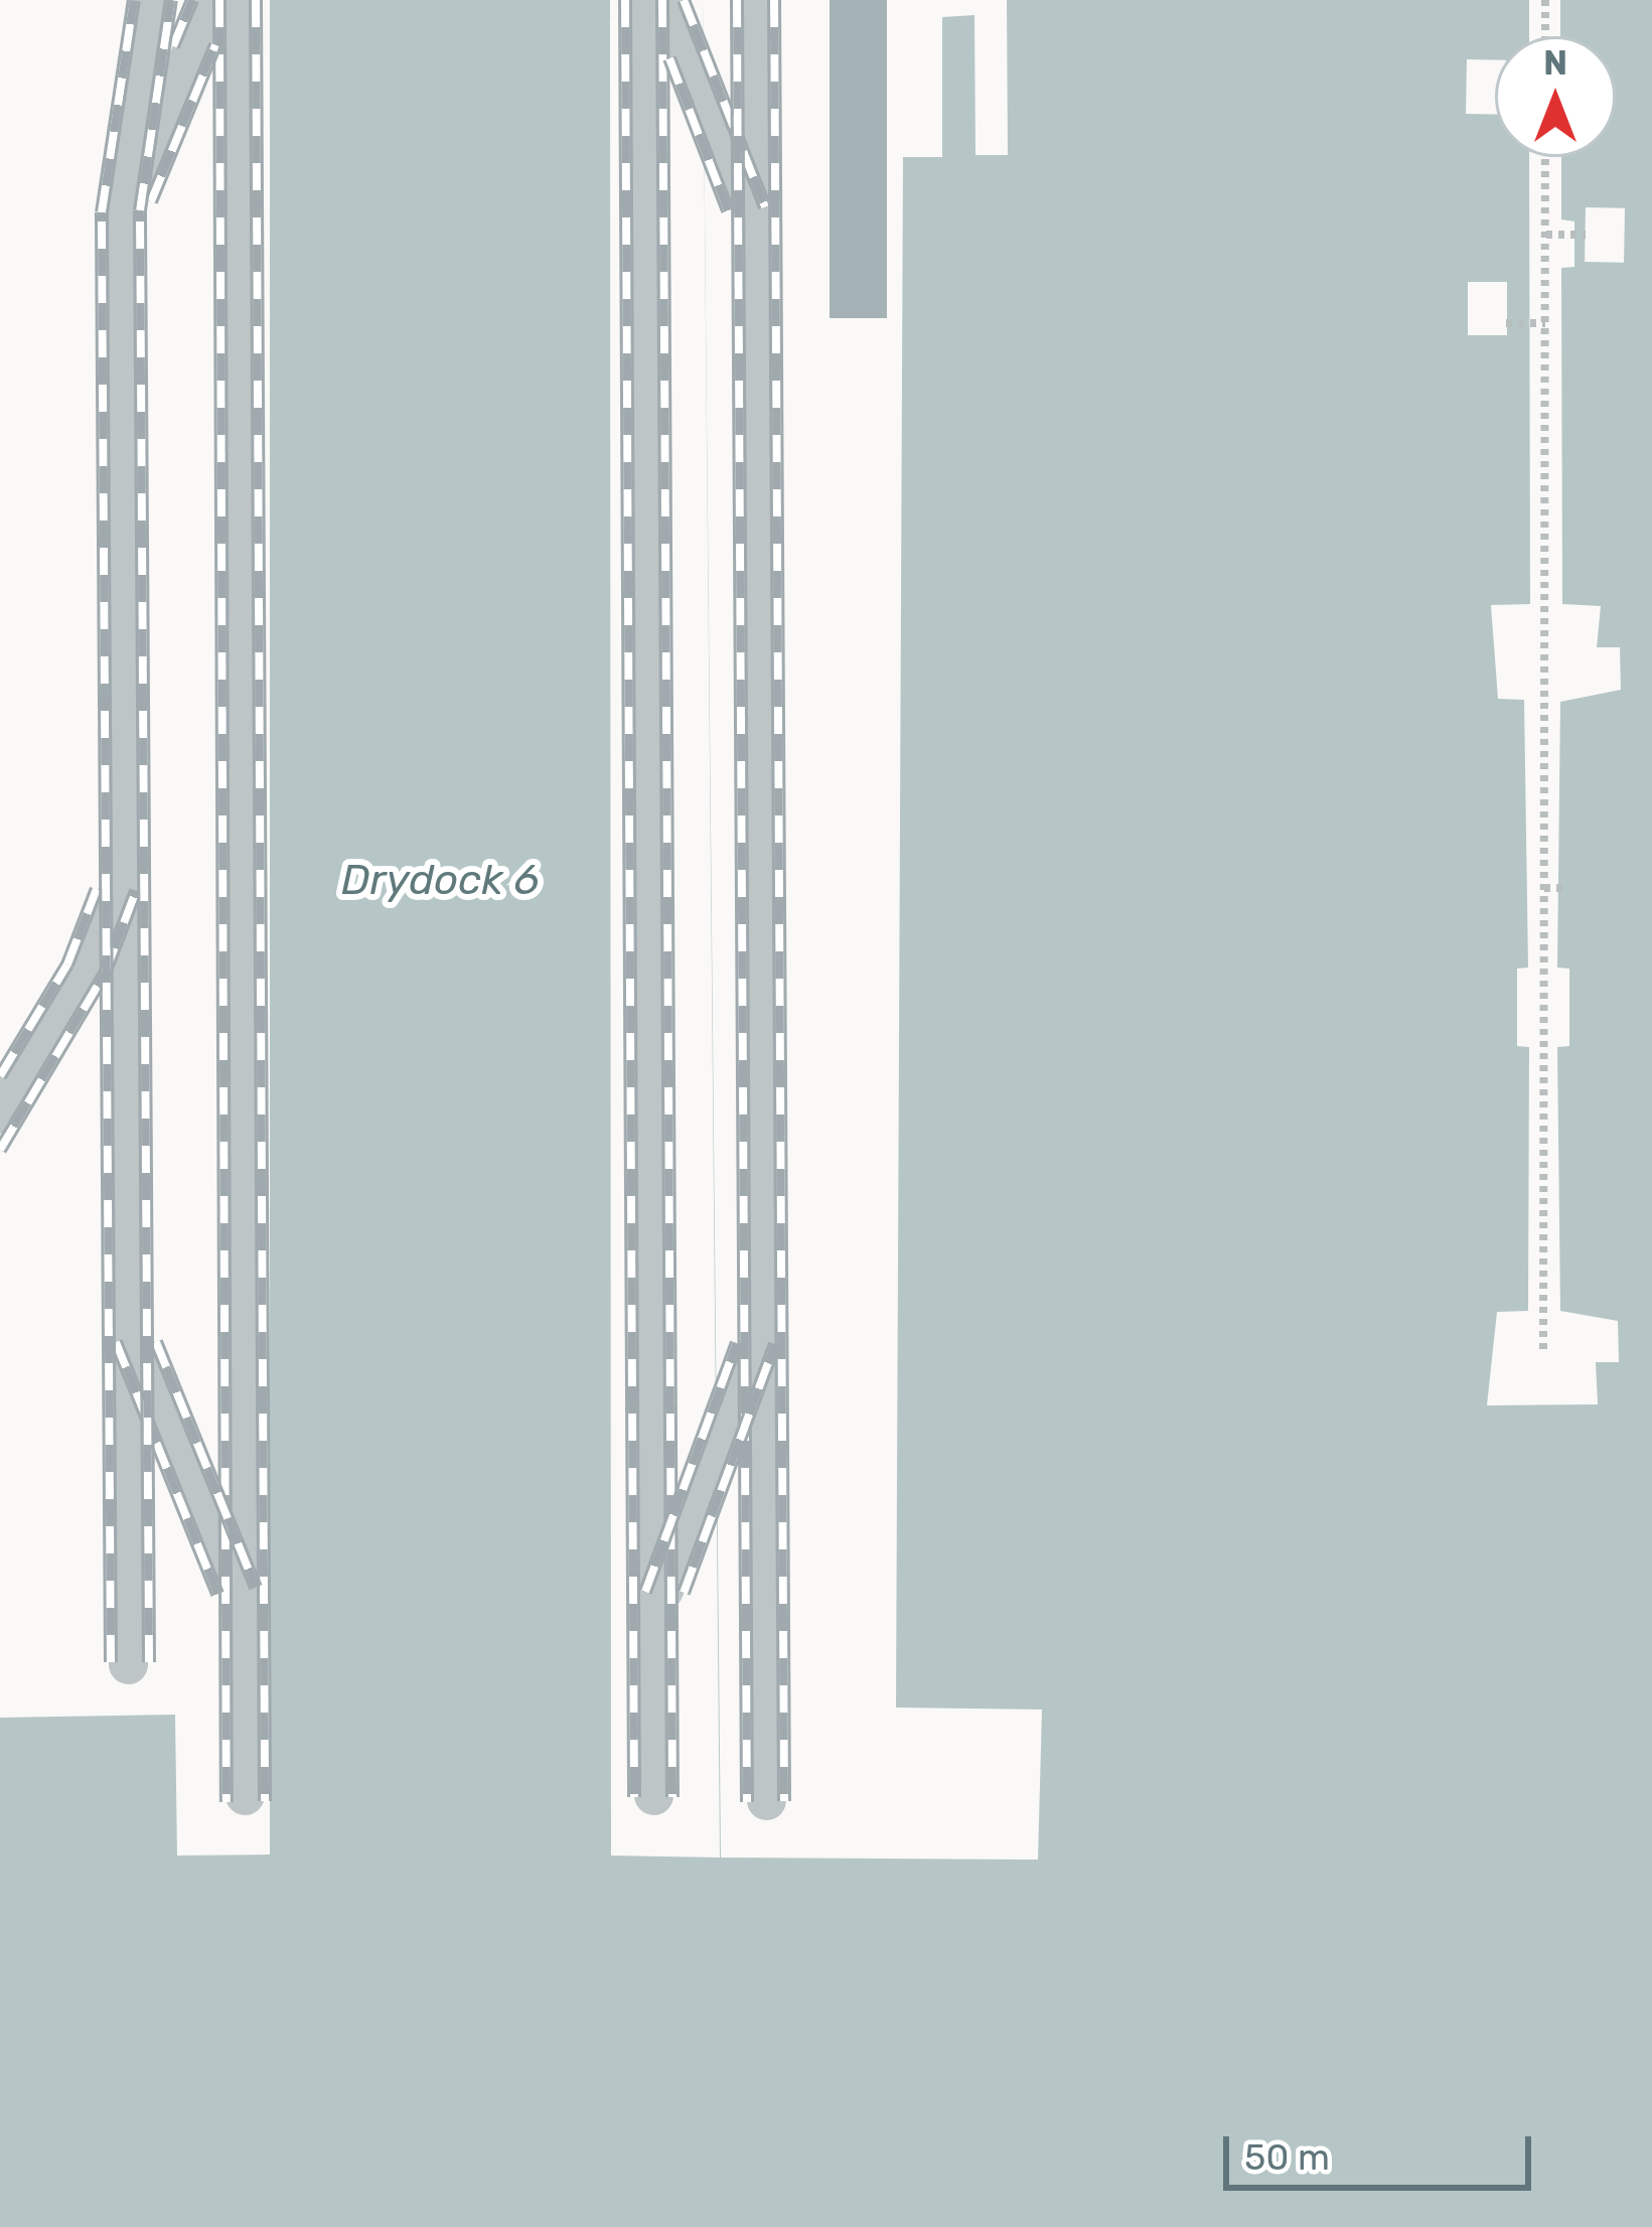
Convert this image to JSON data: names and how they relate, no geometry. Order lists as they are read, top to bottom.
{
  "water": ["Drydock 6"],
  "scale_bar": "50 m",
  "north": "top"
}
